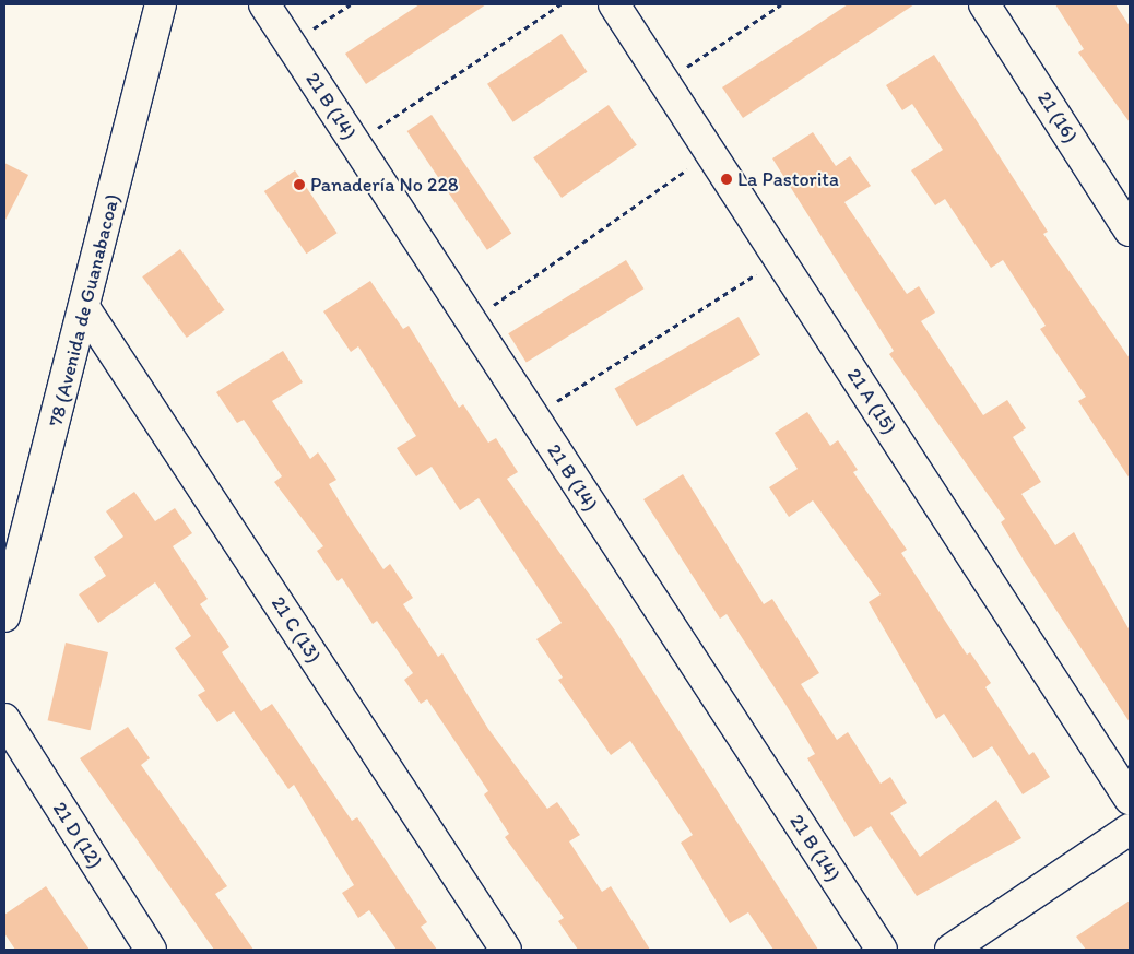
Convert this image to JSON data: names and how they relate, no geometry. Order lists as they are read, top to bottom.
{
  "streets": {
    "street": [
      "21 B (14)",
      "21 (16)",
      "78 (Avenida de Guanabacoa)",
      "21 A (15)",
      "21 C (13)",
      "21 D (12)"
    ]
  },
  "crossings": [
    ["78 (Avenida de Guanabacoa)", "21 C (13)"]
  ],
  "places": ["La Pastorita", "Panadería No 228"]
}
